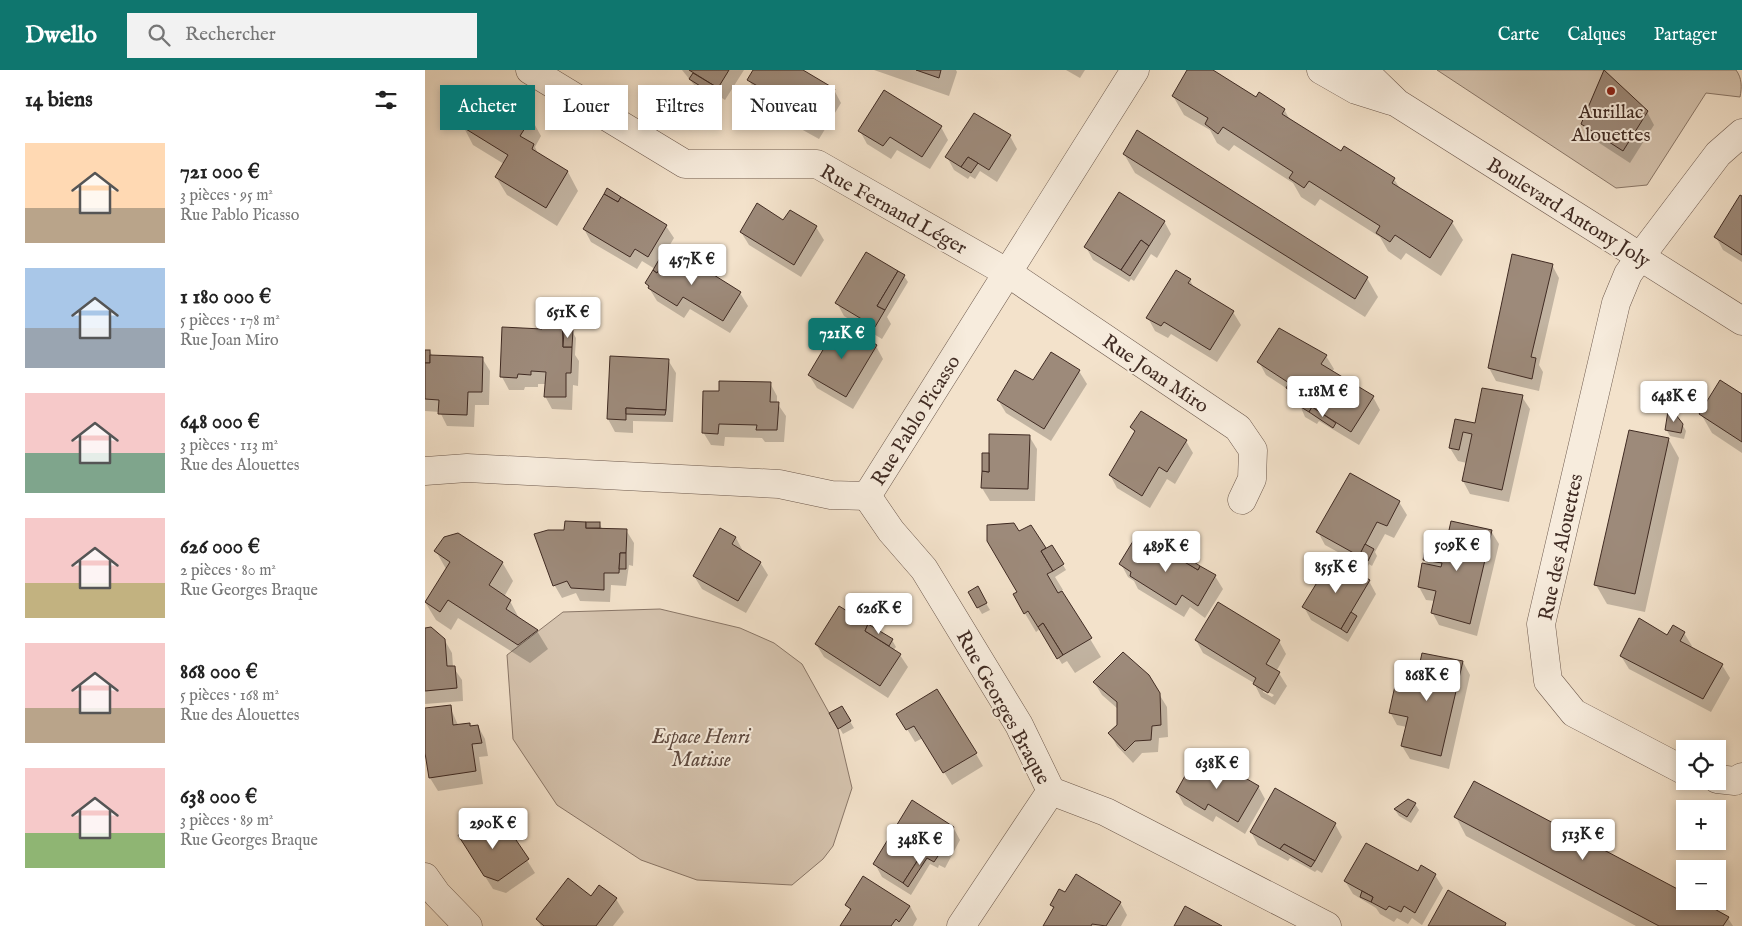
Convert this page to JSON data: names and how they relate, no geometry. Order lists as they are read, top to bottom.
{
  "streets": {
    "street": [
      "Rue Fernand Léger",
      "Boulevard Antony Joly",
      "Rue Joan Miro",
      "Rue Pablo Picasso",
      "Rue des Alouettes",
      "Rue Georges Braque"
    ]
  },
  "crossings": [
    ["Rue Fernand Léger", "Rue Joan Miro"],
    ["Rue Fernand Léger", "Rue Pablo Picasso"],
    ["Boulevard Antony Joly", "Rue des Alouettes"],
    ["Rue Joan Miro", "Rue Pablo Picasso"],
    ["Rue Pablo Picasso", "Rue Georges Braque"]
  ],
  "parks": ["Espace Henri Matisse"],
  "places": ["Aurillac Alouettes"],
  "page": {
    "header": "Dwello",
    "search": "Rechercher",
    "nav": ["Carte", "Calques", "Partager"],
    "heading": "14 biens",
    "chip": [
      "Acheter",
      "Louer",
      "Filtres",
      "Nouveau"
    ],
    "list": [
      {
        "name": "721 000 €",
        "note": "3 pièces · 95 m² · Rue Pablo Picasso"
      },
      {
        "name": "1 180 000 €",
        "note": "5 pièces · 178 m² · Rue Joan Miro"
      },
      {
        "name": "648 000 €",
        "note": "3 pièces · 113 m² · Rue des Alouettes"
      },
      {
        "name": "626 000 €",
        "note": "2 pièces · 80 m² · Rue Georges Braque"
      },
      {
        "name": "868 000 €",
        "note": "5 pièces · 168 m² · Rue des Alouettes"
      },
      {
        "name": "638 000 €",
        "note": "3 pièces · 89 m² · Rue Georges Braque"
      }
    ],
    "price": [
      "457K €",
      "651K €",
      "721K €",
      "1.18M €",
      "648K €",
      "509K €",
      "489K €",
      "855K €",
      "626K €",
      "868K €",
      "638K €",
      "290K €",
      "513K €",
      "348K €"
    ],
    "map_buttons": ["+", "−"]
  }
}
